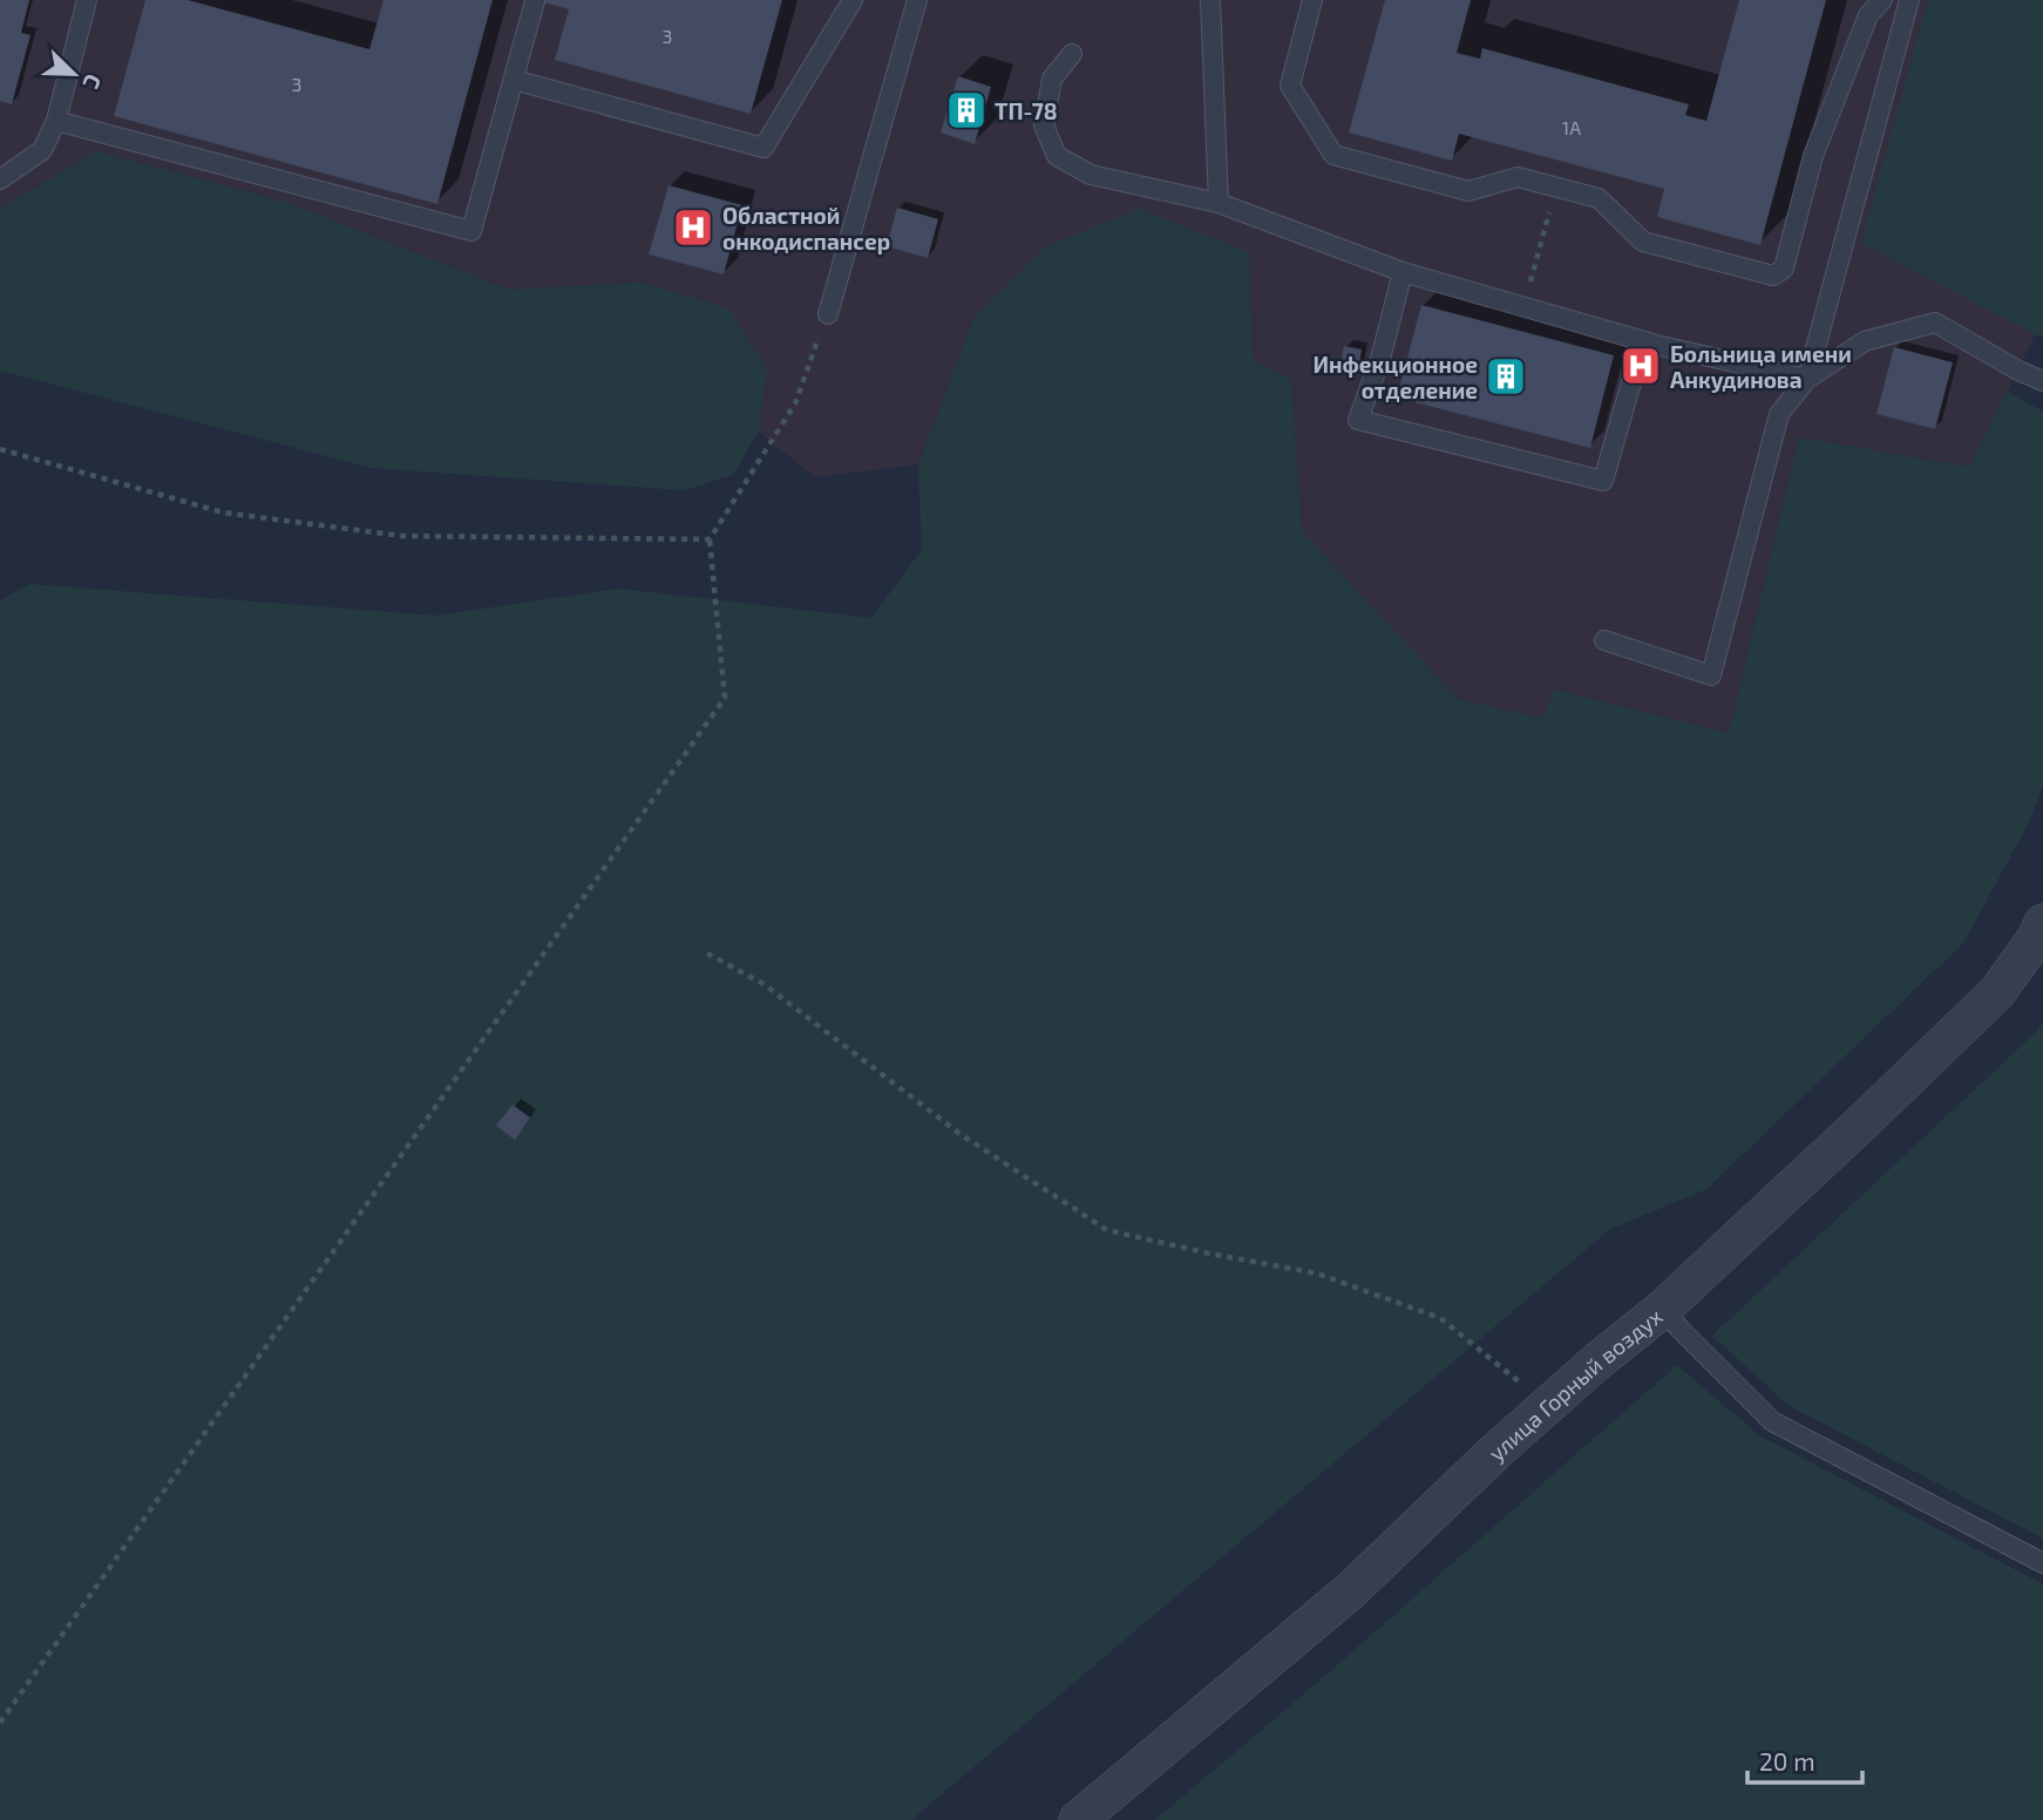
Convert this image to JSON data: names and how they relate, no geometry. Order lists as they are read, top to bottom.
{
  "streets": {
    "street": ["улица Горный воздух"]
  },
  "places": {
    "building": ["ТП-78", "Инфекционное отделение"],
    "hospital": ["Областной онкодиспансер", "Больница имени Анкудинова"]
  },
  "house_numbers": ["3", "3", "1А"],
  "scale_bar": "20 m",
  "north": "bottom right"
}
